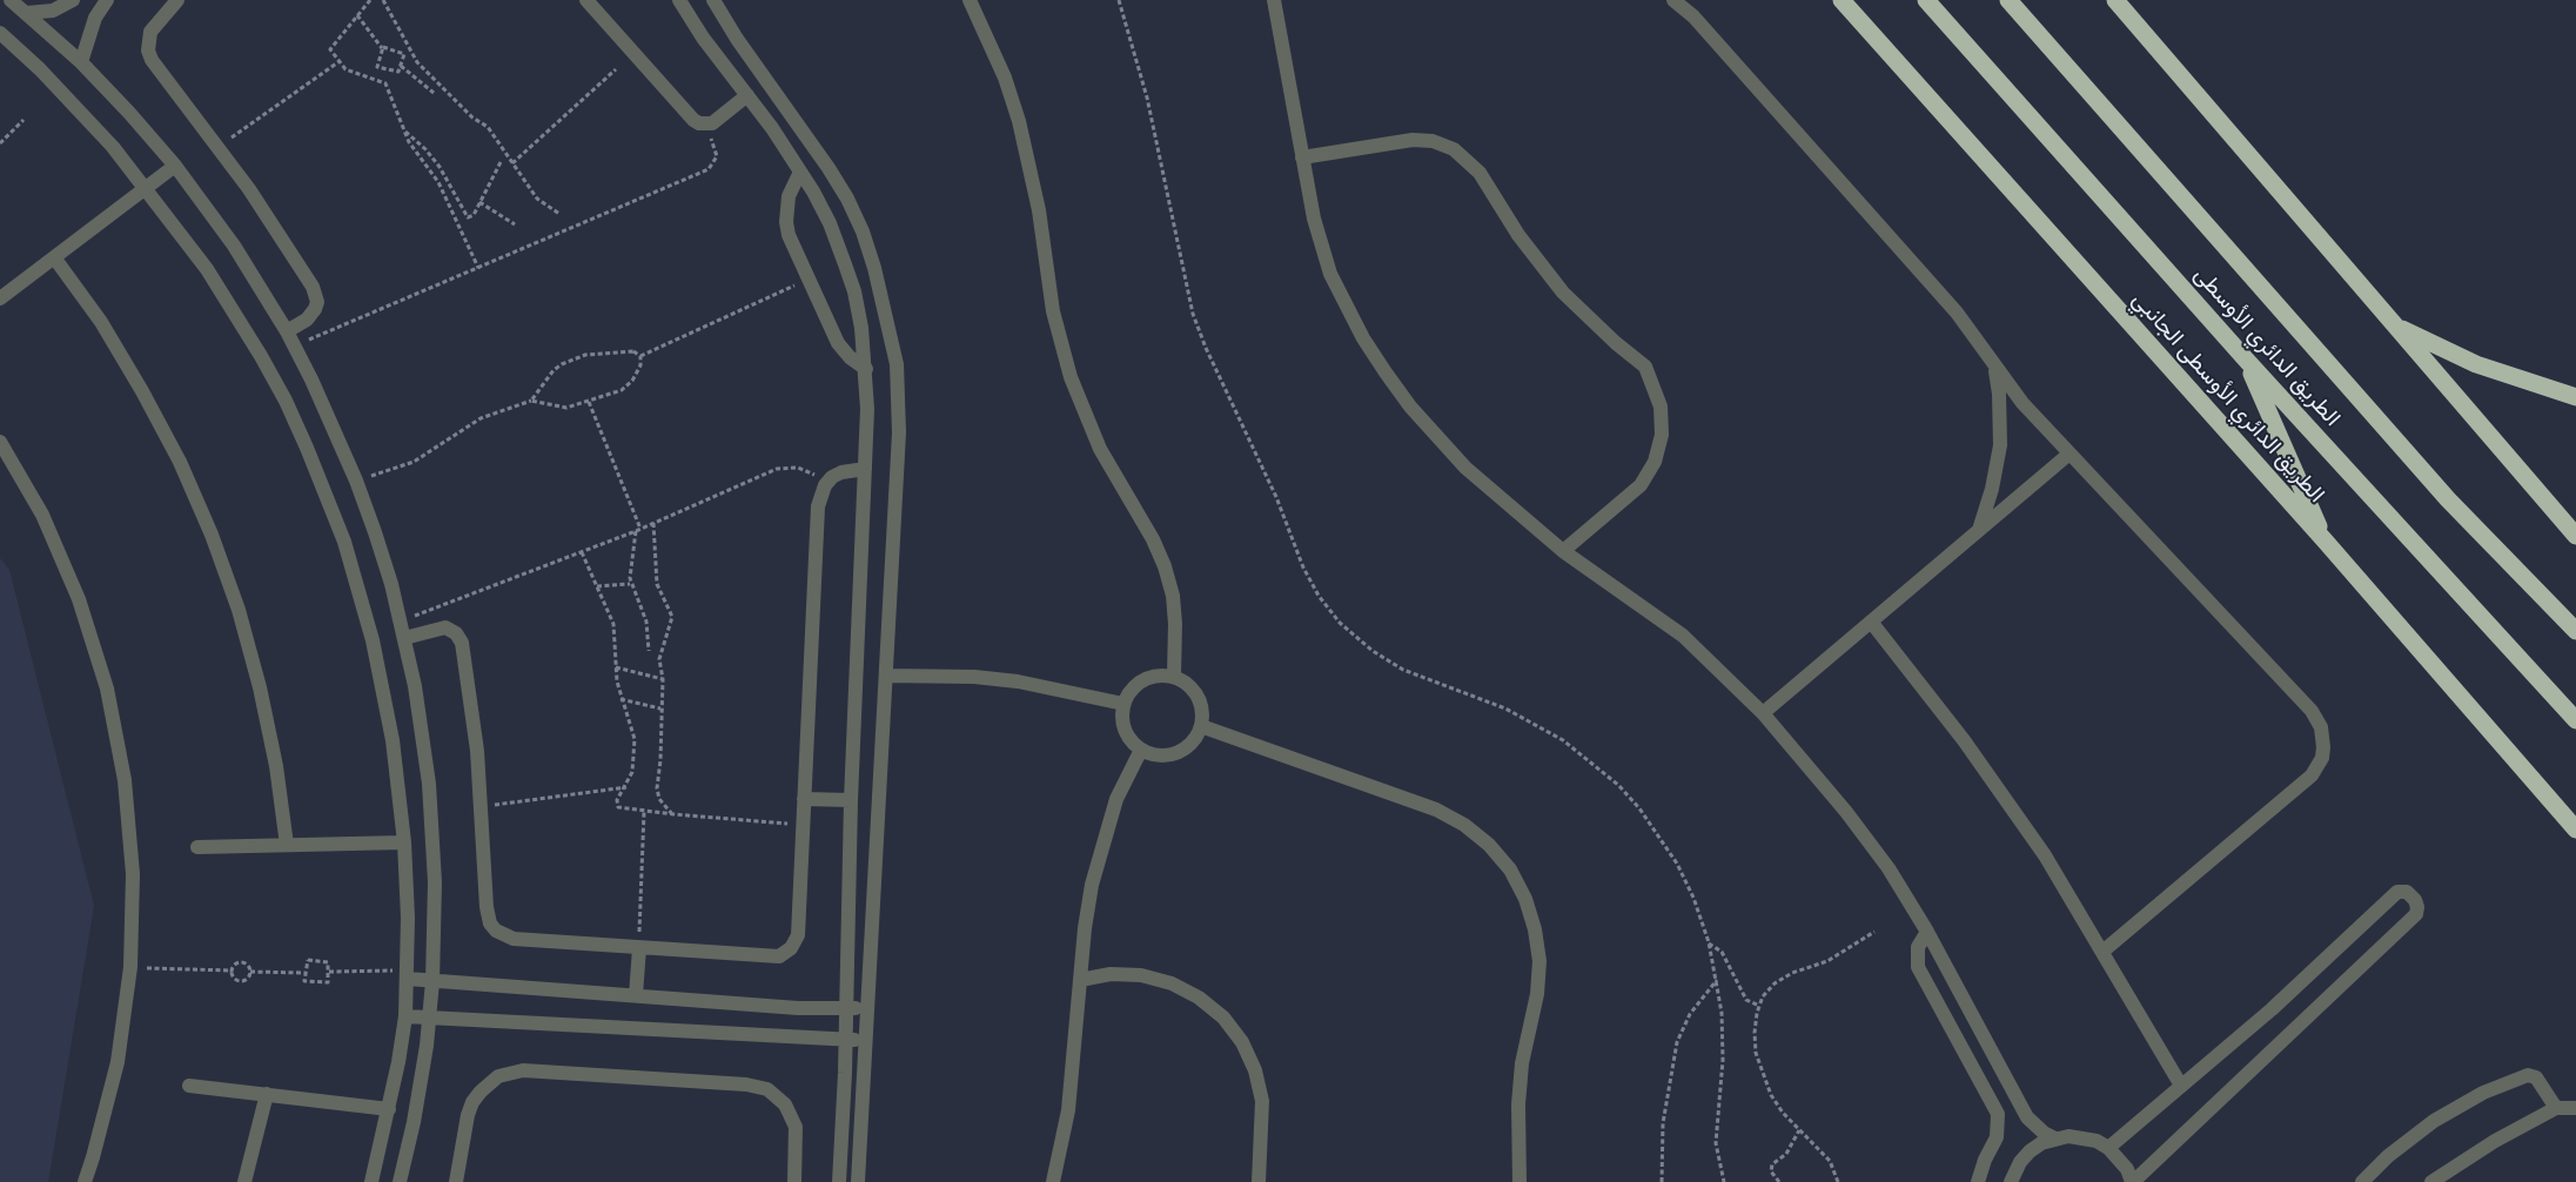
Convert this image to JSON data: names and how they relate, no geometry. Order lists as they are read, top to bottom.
{
  "streets": {
    "highway": ["الطريق الدائري الأوسطى", "الطريق الدائري الأوسطى الجانبي"]
  }
}
